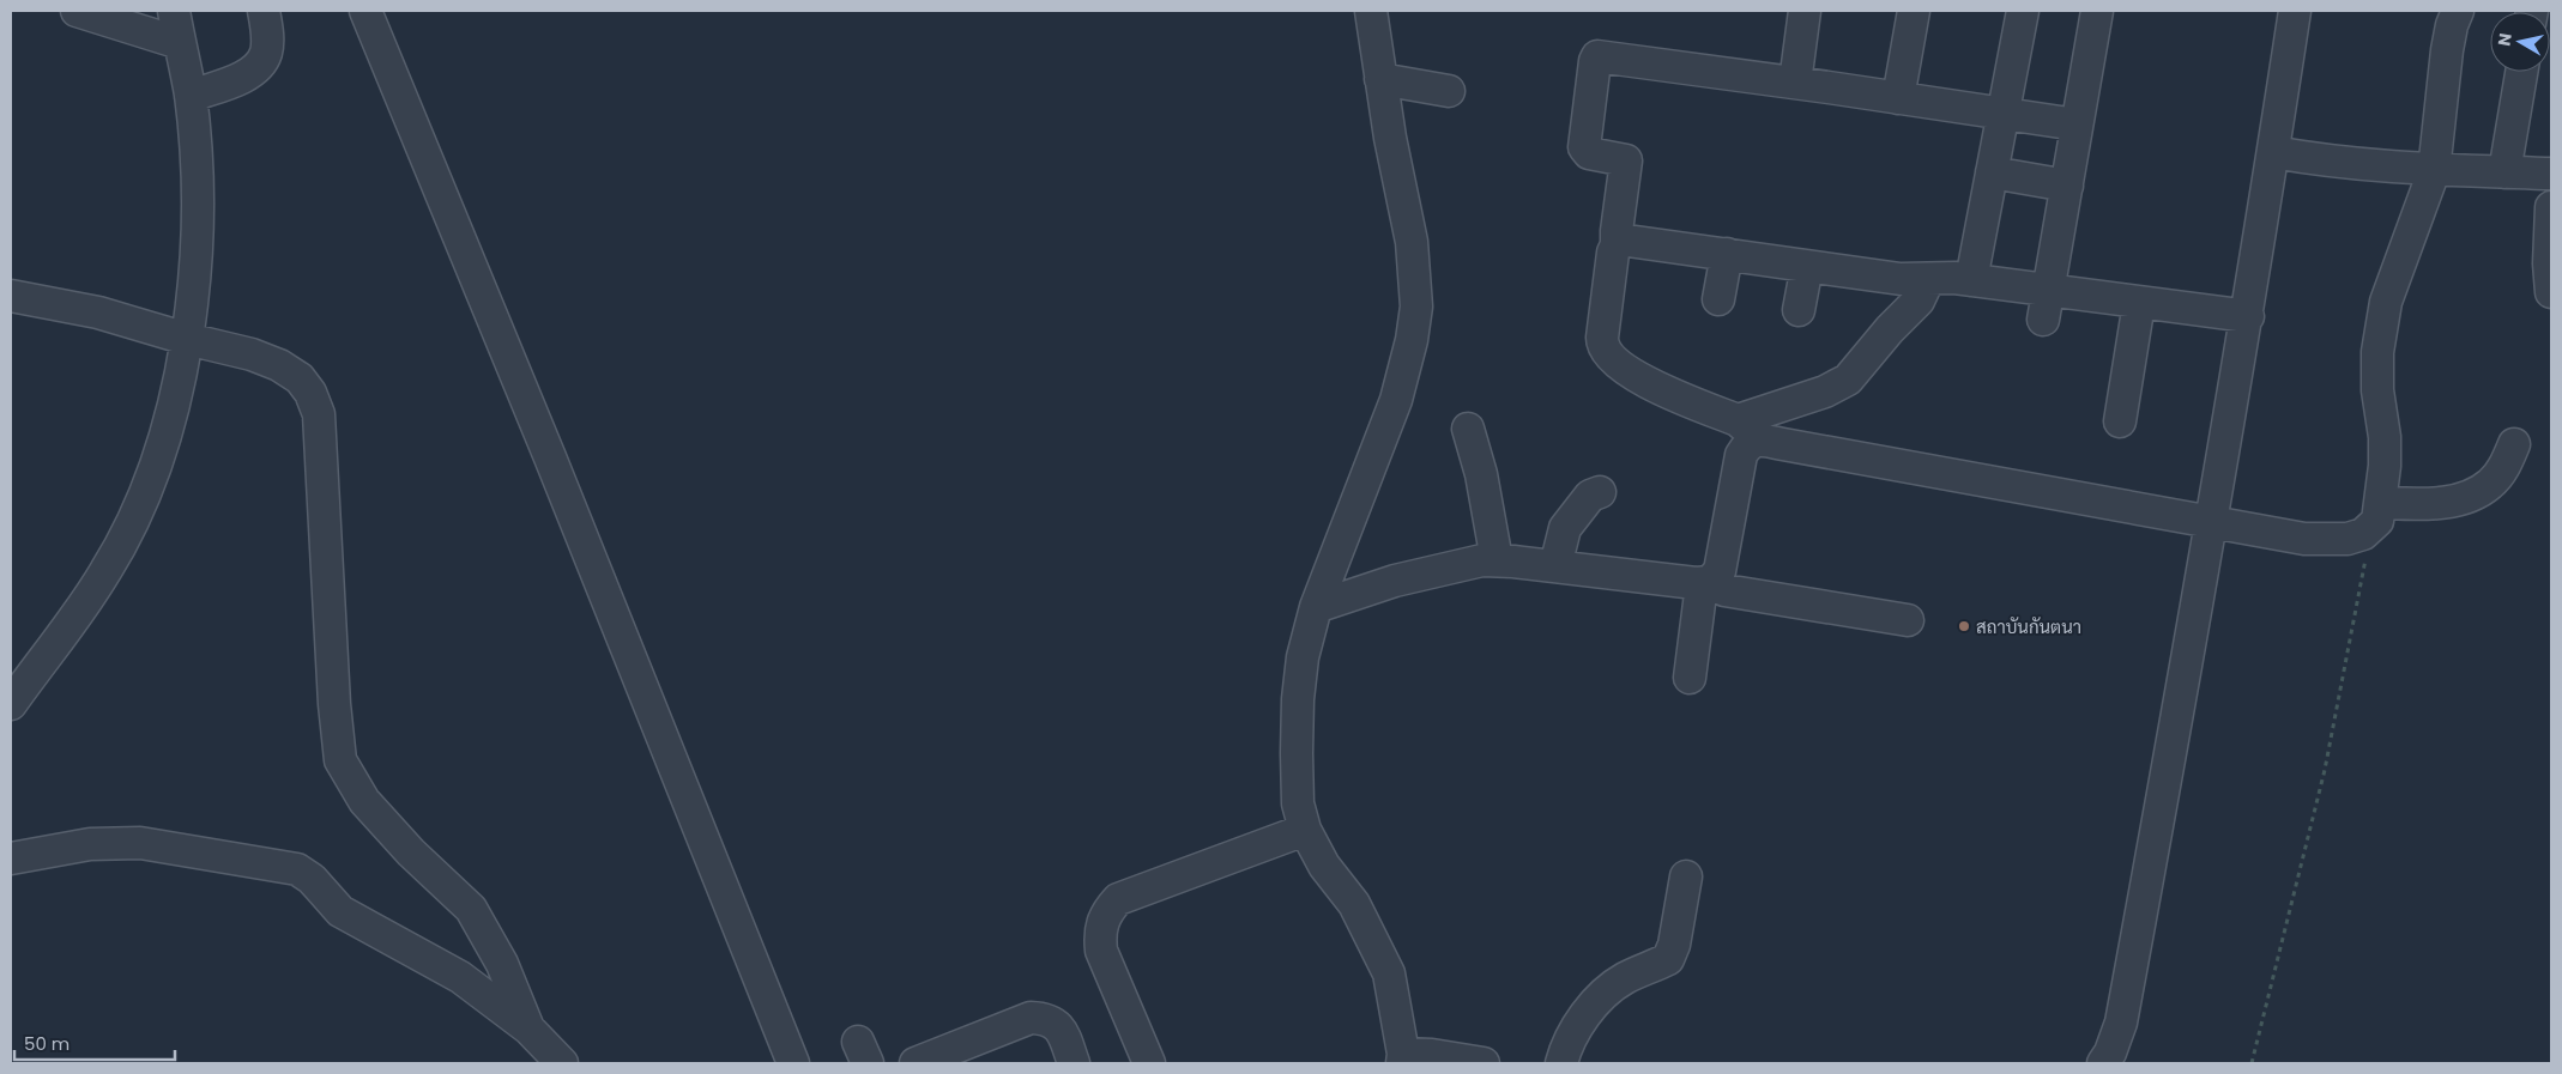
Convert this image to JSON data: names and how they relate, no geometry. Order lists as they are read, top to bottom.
{
  "places": ["สถาบันกันตนา"],
  "scale_bar": "50 m",
  "north": "left"
}
